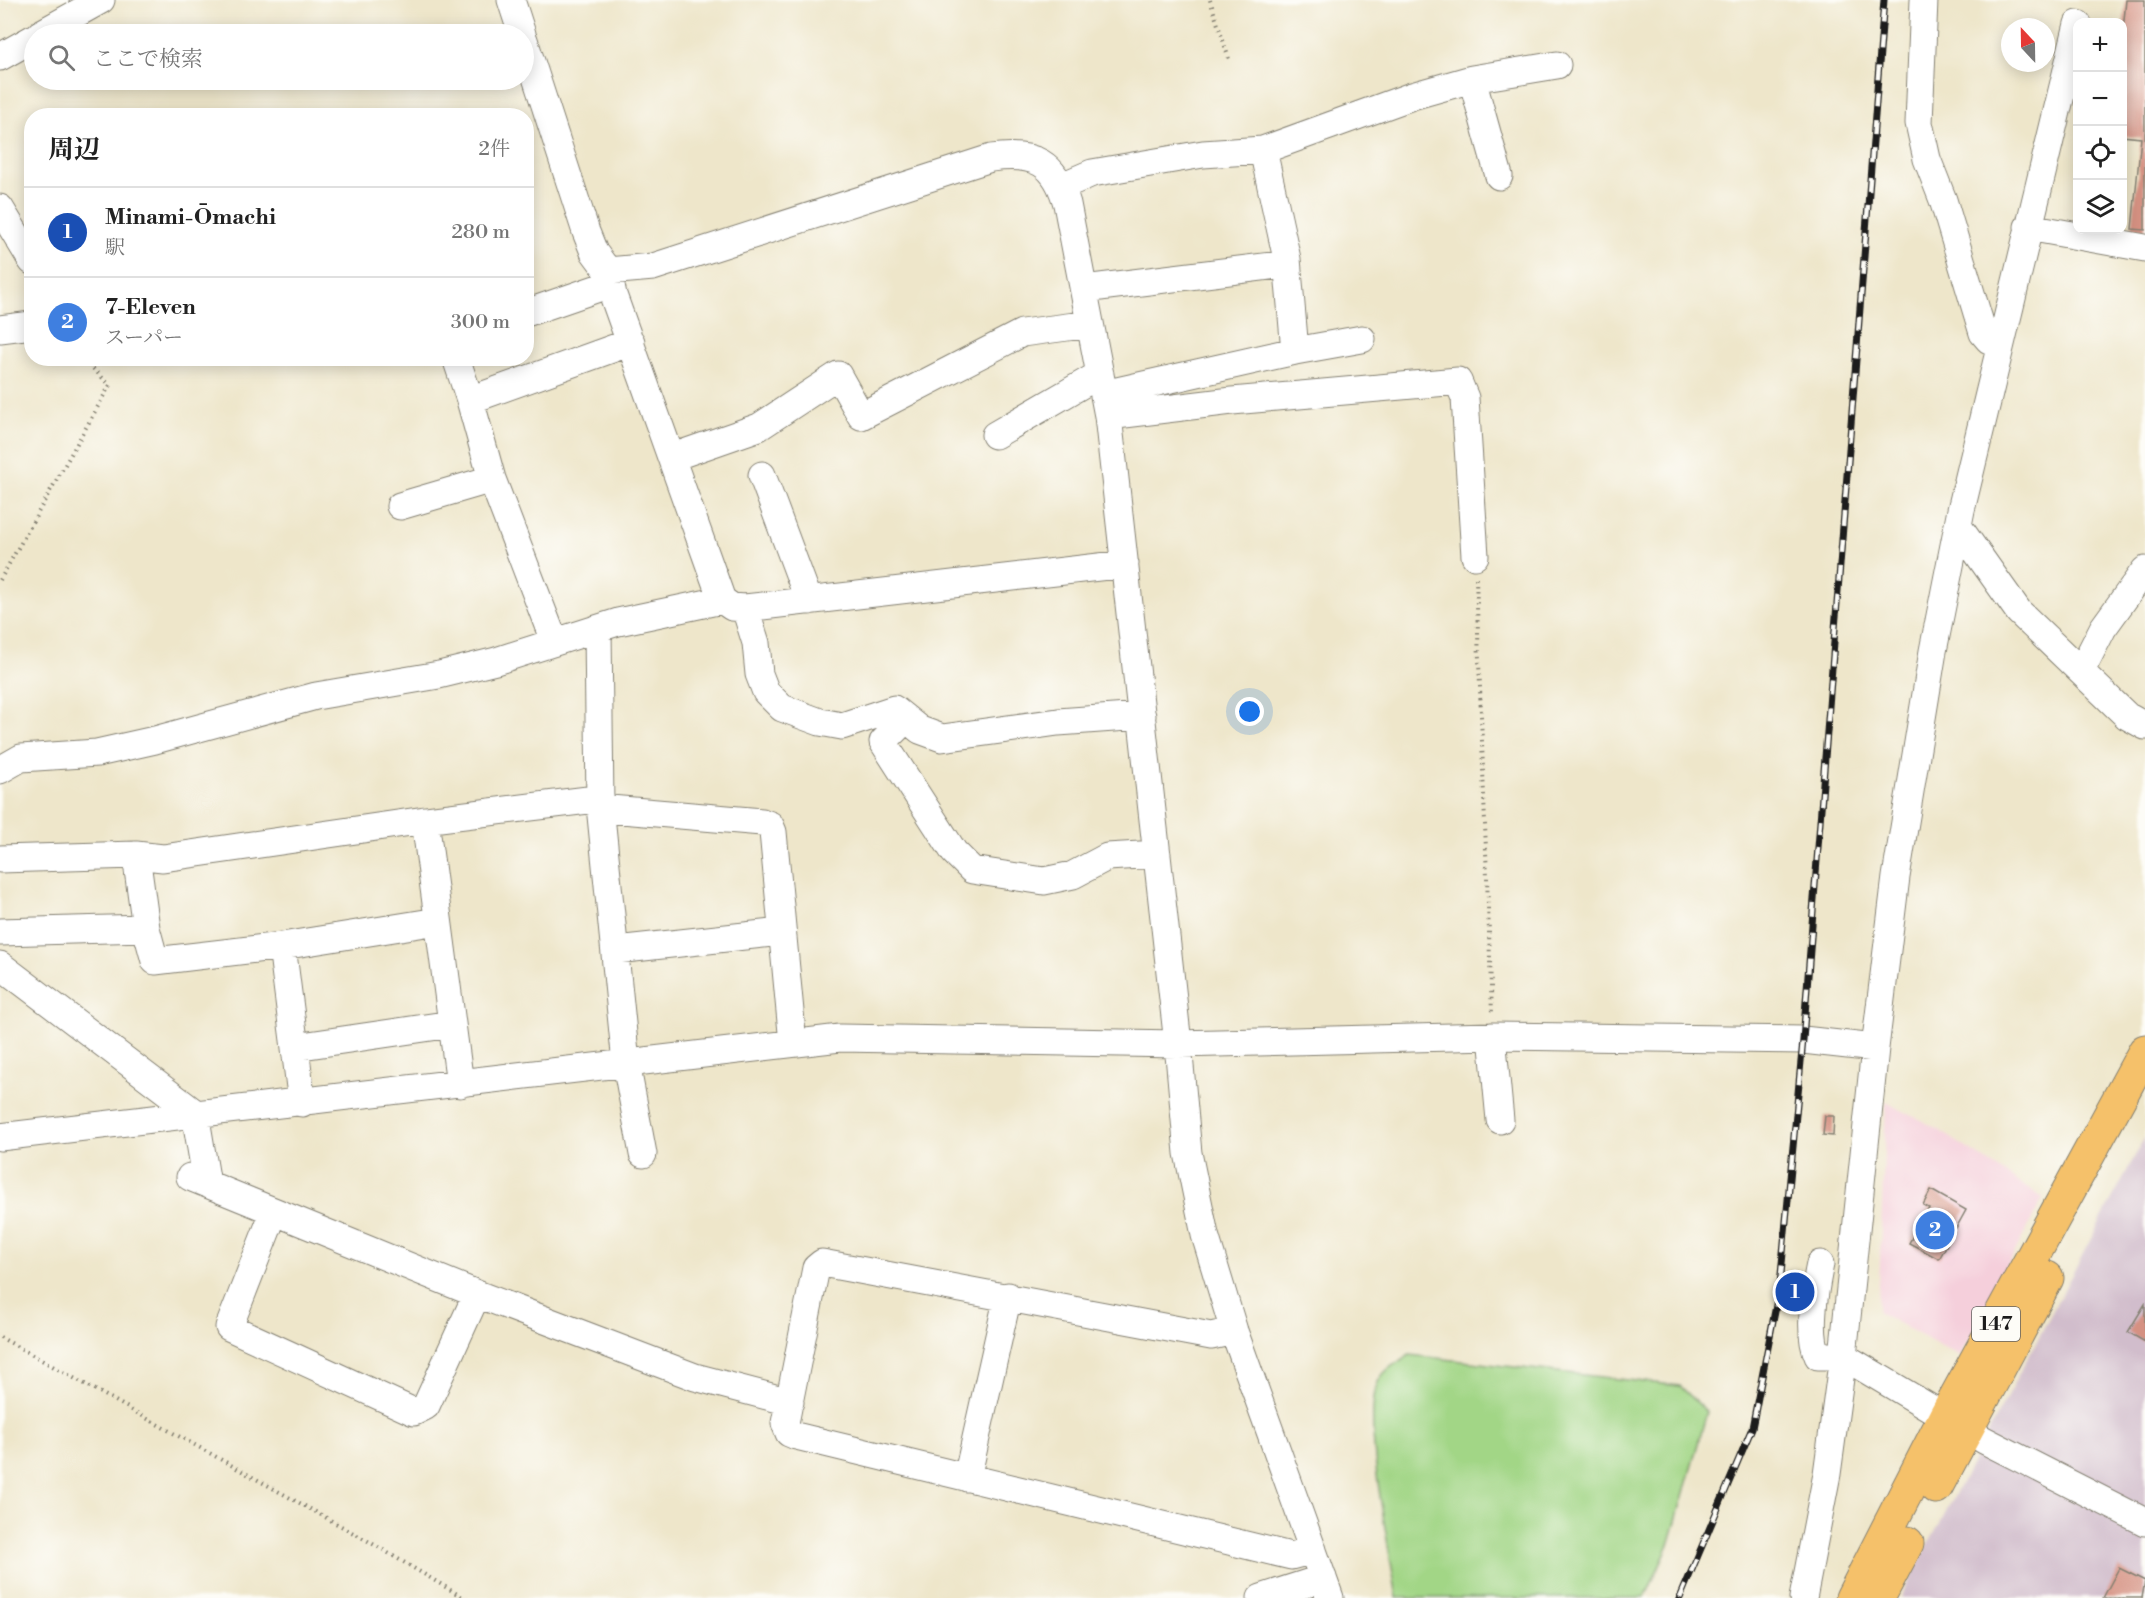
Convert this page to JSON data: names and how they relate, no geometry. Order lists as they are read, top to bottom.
{
  "streets": {
    "highway": ["147"]
  },
  "north": "top",
  "page": {
    "map_buttons": ["+", "−"],
    "search": "ここで検索",
    "heading": ["周辺", "2件"],
    "list": [
      {
        "mark": "1",
        "name": "Minami-Ōmachi",
        "note": "駅",
        "value": "280 m"
      },
      {
        "mark": "2",
        "name": "7-Eleven",
        "note": "スーパー",
        "value": "300 m"
      }
    ],
    "pins": ["2", "1"]
  }
}
